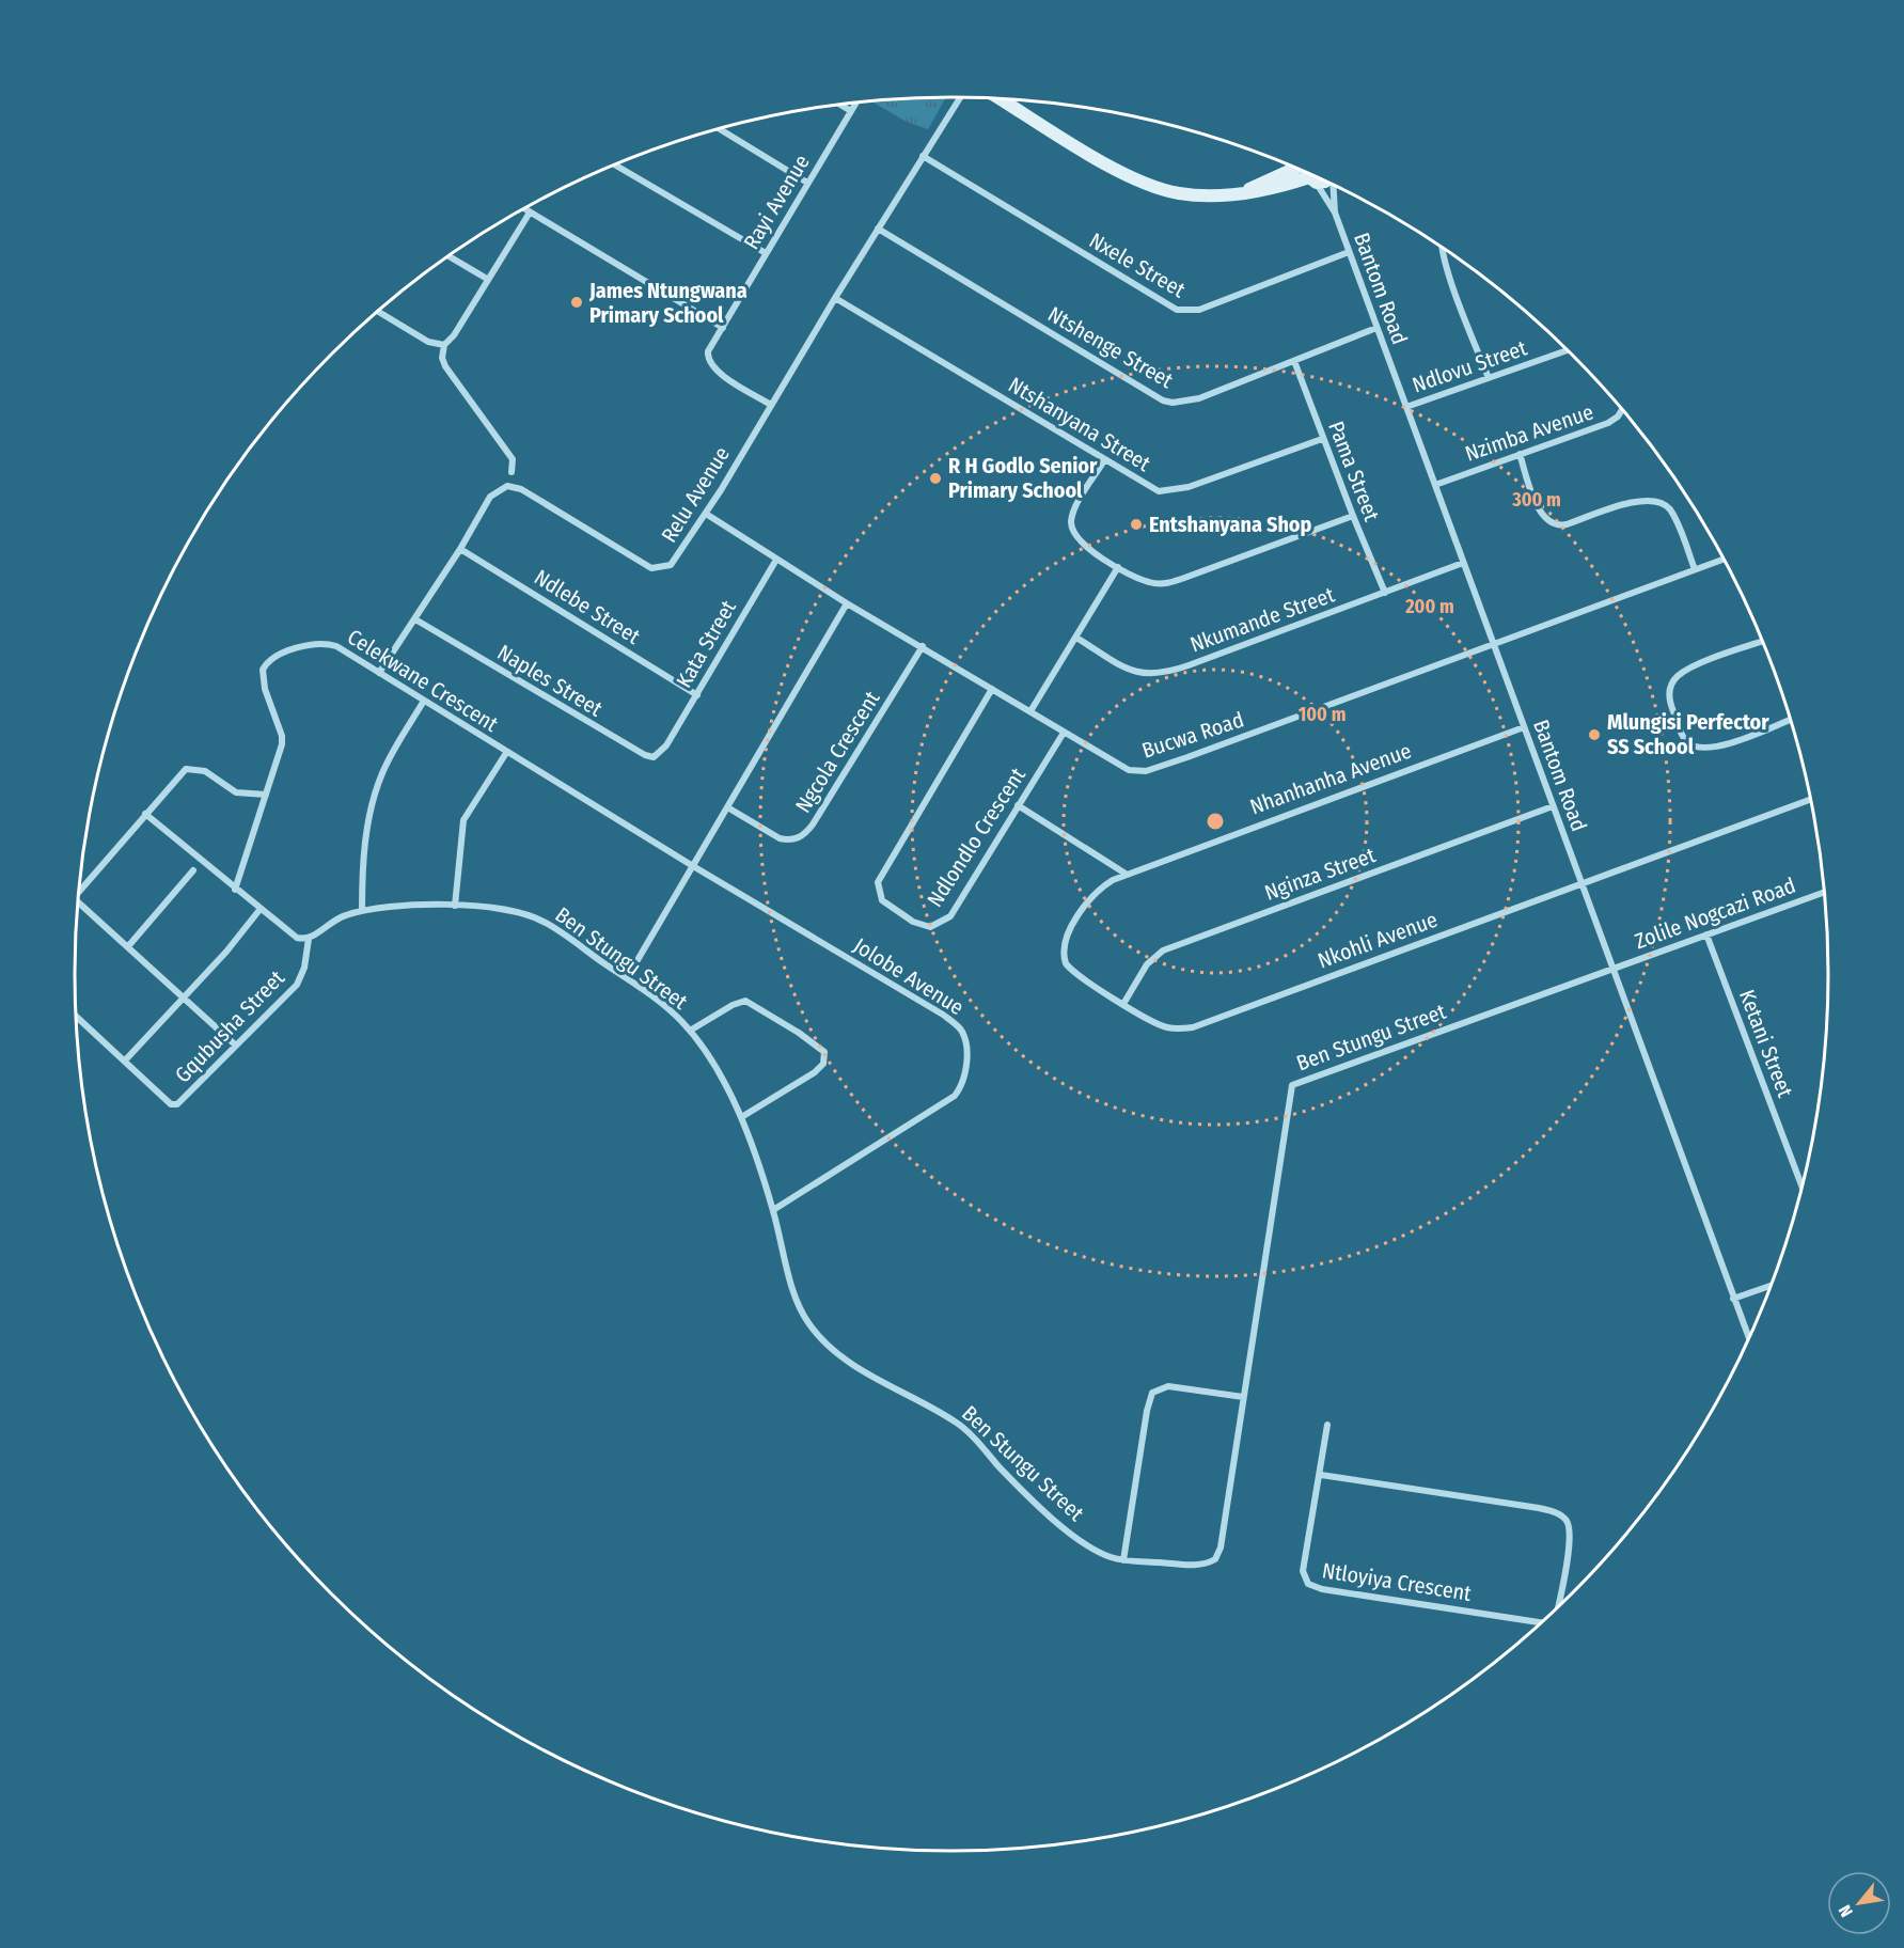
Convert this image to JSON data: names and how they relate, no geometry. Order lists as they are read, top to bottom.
{
  "streets": {
    "street": [
      "Rayi Avenue",
      "Nxele Street",
      "Bantom Road",
      "Ntshenge Street",
      "Ndlovu Street",
      "Ntshanyana Street",
      "Nzimba Avenue",
      "Pama Street",
      "Relu Avenue",
      "Ndlebe Street",
      "Nkumande Street",
      "Kata Street",
      "Celekwane Crescent",
      "Naples Street",
      "Bucwa Road",
      "Ngcola Crescent",
      "Nhanhanha Avenue",
      "Ndlondlo Crescent",
      "Nginza Street",
      "Zolile Nogcazi Road",
      "Nkohli Avenue",
      "Ben Stungu Street",
      "Jolobe Avenue",
      "Gqubusha Street",
      "Ketani Street",
      "Ntloyiya Crescent"
    ]
  },
  "crossings": [
    ["Rayi Avenue", "Relu Avenue"],
    ["Nxele Street", "Bantom Road"],
    ["Nxele Street", "Relu Avenue"],
    ["Bantom Road", "Ntshenge Street"],
    ["Bantom Road", "Ndlovu Street"],
    ["Bantom Road", "Nzimba Avenue"],
    ["Bantom Road", "Nkumande Street"],
    ["Bantom Road", "Bucwa Road"],
    ["Bantom Road", "Nhanhanha Avenue"],
    ["Bantom Road", "Nginza Street"],
    ["Bantom Road", "Zolile Nogcazi Road"],
    ["Bantom Road", "Nkohli Avenue"],
    ["Bantom Road", "Ben Stungu Street"],
    ["Ntshenge Street", "Pama Street"],
    ["Ntshenge Street", "Relu Avenue"],
    ["Ntshanyana Street", "Pama Street"],
    ["Ntshanyana Street", "Relu Avenue"],
    ["Pama Street", "Nkumande Street"],
    ["Relu Avenue", "Ndlebe Street"],
    ["Relu Avenue", "Celekwane Crescent"],
    ["Relu Avenue", "Naples Street"],
    ["Relu Avenue", "Bucwa Road"],
    ["Ndlebe Street", "Kata Street"],
    ["Kata Street", "Naples Street"],
    ["Kata Street", "Bucwa Road"],
    ["Celekwane Crescent", "Jolobe Avenue"],
    ["Bucwa Road", "Ngcola Crescent"],
    ["Bucwa Road", "Ndlondlo Crescent"],
    ["Nhanhanha Avenue", "Nkohli Avenue"],
    ["Nginza Street", "Nkohli Avenue"],
    ["Zolile Nogcazi Road", "Ben Stungu Street"],
    ["Zolile Nogcazi Road", "Ketani Street"],
    ["Ben Stungu Street", "Jolobe Avenue"],
    ["Ben Stungu Street", "Gqubusha Street"]
  ],
  "places": [
    "James Ntungwana Primary School",
    "R H Godlo Senior Primary School",
    "Entshanyana Shop",
    "Mlungisi Perfector SS School"
  ],
  "north": "bottom left",
  "rings": ["300 m", "200 m", "100 m"]
}
